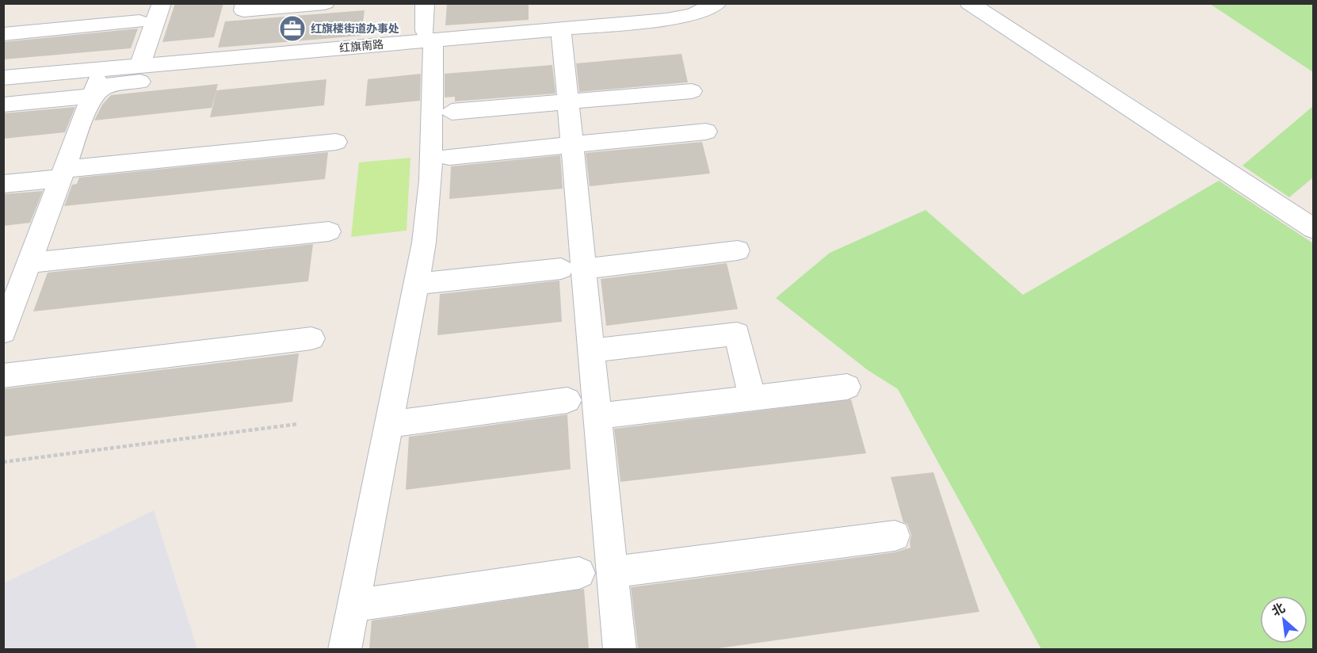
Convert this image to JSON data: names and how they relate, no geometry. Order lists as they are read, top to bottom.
{
  "streets": {
    "street": ["红旗南路"]
  },
  "places": {
    "office": ["红旗楼街道办事处"]
  },
  "north": "top left"
}
